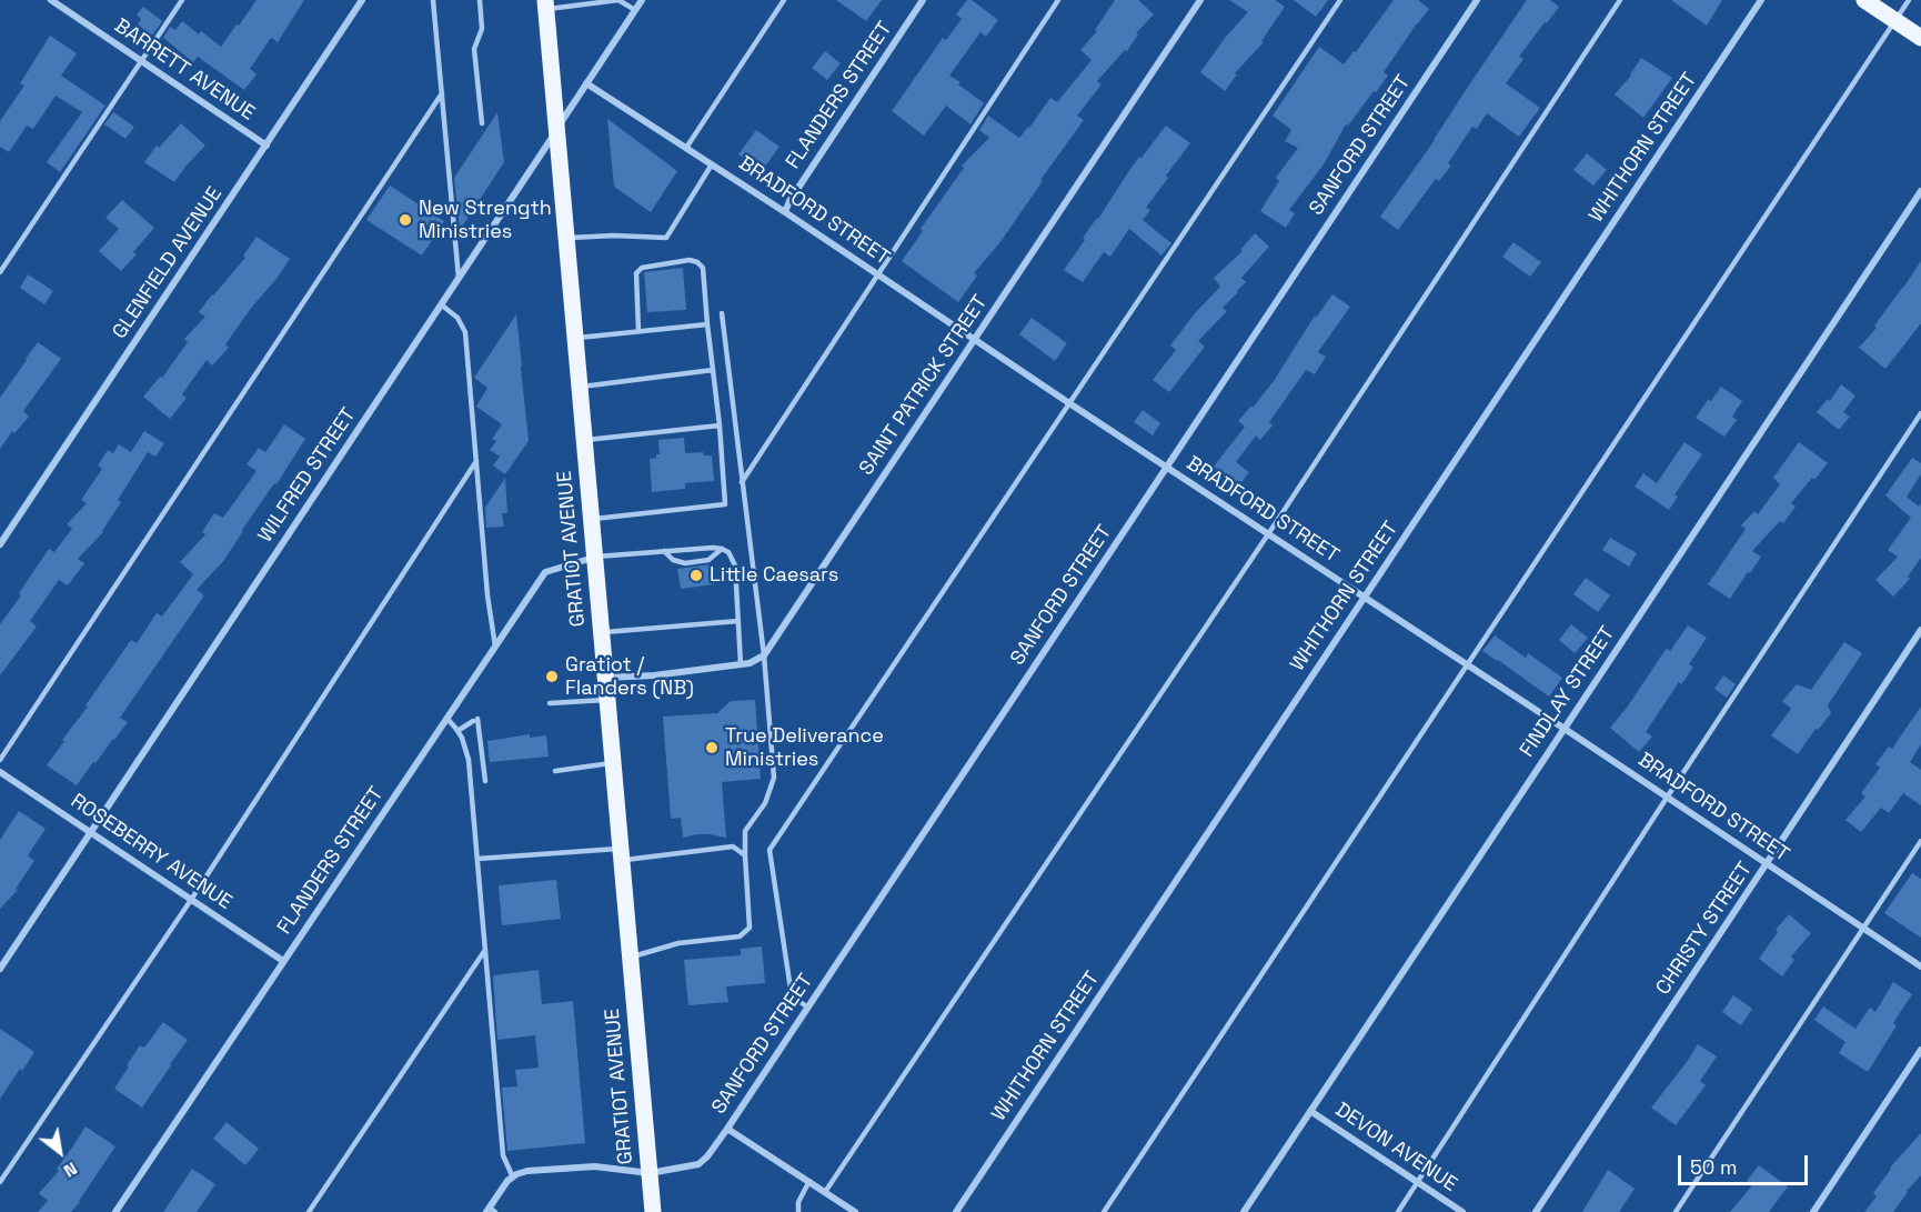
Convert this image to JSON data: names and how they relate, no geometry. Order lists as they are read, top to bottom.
{
  "streets": {
    "main road": ["GRATIOT AVENUE"],
    "street": [
      "BARRETT AVENUE",
      "FLANDERS STREET",
      "SANFORD STREET",
      "WHITHORN STREET",
      "BRADFORD STREET",
      "GLENFIELD AVENUE",
      "SAINT PATRICK STREET",
      "WILFRED STREET",
      "FINDLAY STREET",
      "ROSEBERRY AVENUE",
      "CHRISTY STREET",
      "DEVON AVENUE"
    ]
  },
  "crossings": [
    ["BARRETT AVENUE", "GLENFIELD AVENUE"],
    ["FLANDERS STREET", "BRADFORD STREET"],
    ["FLANDERS STREET", "GRATIOT AVENUE"],
    ["FLANDERS STREET", "ROSEBERRY AVENUE"],
    ["SANFORD STREET", "BRADFORD STREET"],
    ["SANFORD STREET", "GRATIOT AVENUE"],
    ["WHITHORN STREET", "BRADFORD STREET"],
    ["BRADFORD STREET", "SAINT PATRICK STREET"],
    ["BRADFORD STREET", "WILFRED STREET"],
    ["BRADFORD STREET", "FINDLAY STREET"],
    ["BRADFORD STREET", "CHRISTY STREET"],
    ["WILFRED STREET", "GRATIOT AVENUE"],
    ["WILFRED STREET", "ROSEBERRY AVENUE"],
    ["FINDLAY STREET", "DEVON AVENUE"]
  ],
  "places": [
    "New Strength Ministries",
    "Little Caesars",
    "Gratiot / Flanders (NB)",
    "True Deliverance Ministries"
  ],
  "scale_bar": "50 m",
  "north": "bottom right"
}
